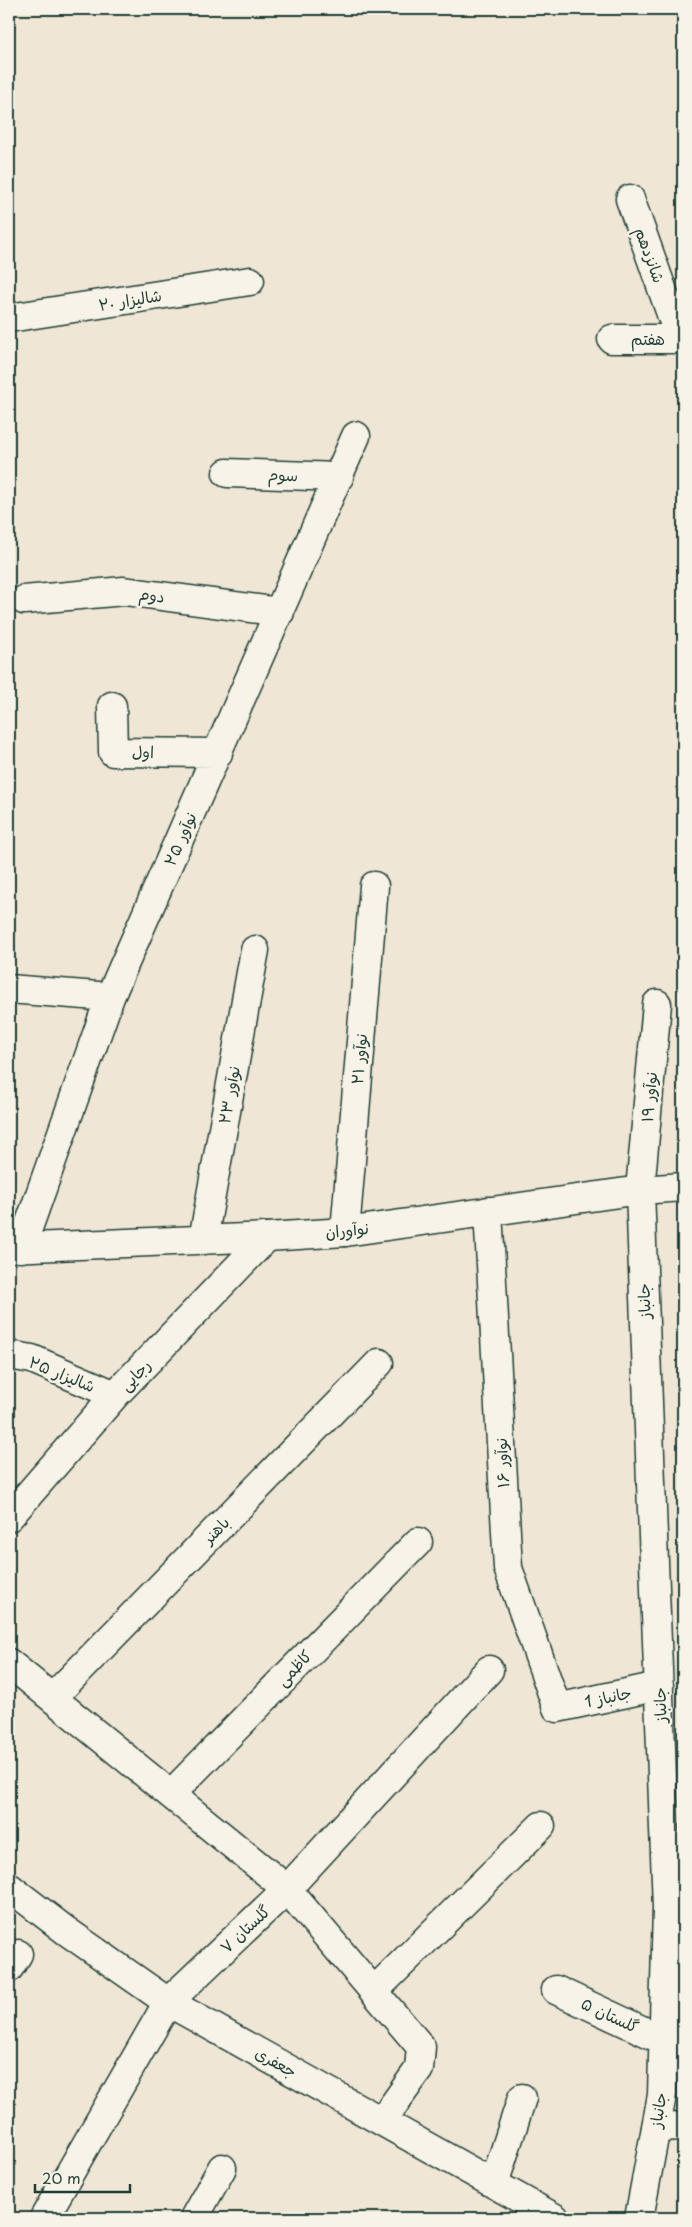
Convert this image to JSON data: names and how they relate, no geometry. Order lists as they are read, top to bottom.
{
  "streets": {
    "street": [
      "شانزدهم",
      "شالیزار ۲۰",
      "هفتم",
      "سوم",
      "دوم",
      "اول",
      "نوآور ۲۵",
      "نوآور ۲۱",
      "نوآور ۲۳",
      "نوآور ۱۹",
      "نوآوران",
      "جانباز",
      "شالیزار ۲۵",
      "رجایی",
      "نوآور ۱۶",
      "باهنر",
      "کاظمی",
      "جانباز 1",
      "گلستان ۷",
      "گلستان ۵",
      "جعفری"
    ]
  },
  "crossings": [
    ["شانزدهم", "هفتم"],
    ["سوم", "نوآور ۲۵"],
    ["دوم", "نوآور ۲۵"],
    ["اول", "نوآور ۲۵"],
    ["نوآور ۲۵", "نوآوران"],
    ["نوآور ۲۱", "نوآوران"],
    ["نوآور ۲۳", "نوآوران"],
    ["نوآور ۱۹", "نوآوران"],
    ["نوآور ۱۹", "جانباز"],
    ["نوآوران", "جانباز"],
    ["نوآوران", "رجایی"],
    ["نوآوران", "نوآور ۱۶"],
    ["جانباز", "جانباز 1"],
    ["جانباز", "گلستان ۵"],
    ["شالیزار ۲۵", "رجایی"],
    ["نوآور ۱۶", "جانباز 1"],
    ["گلستان ۷", "جعفری"]
  ],
  "scale_bar": "20 m"
}
